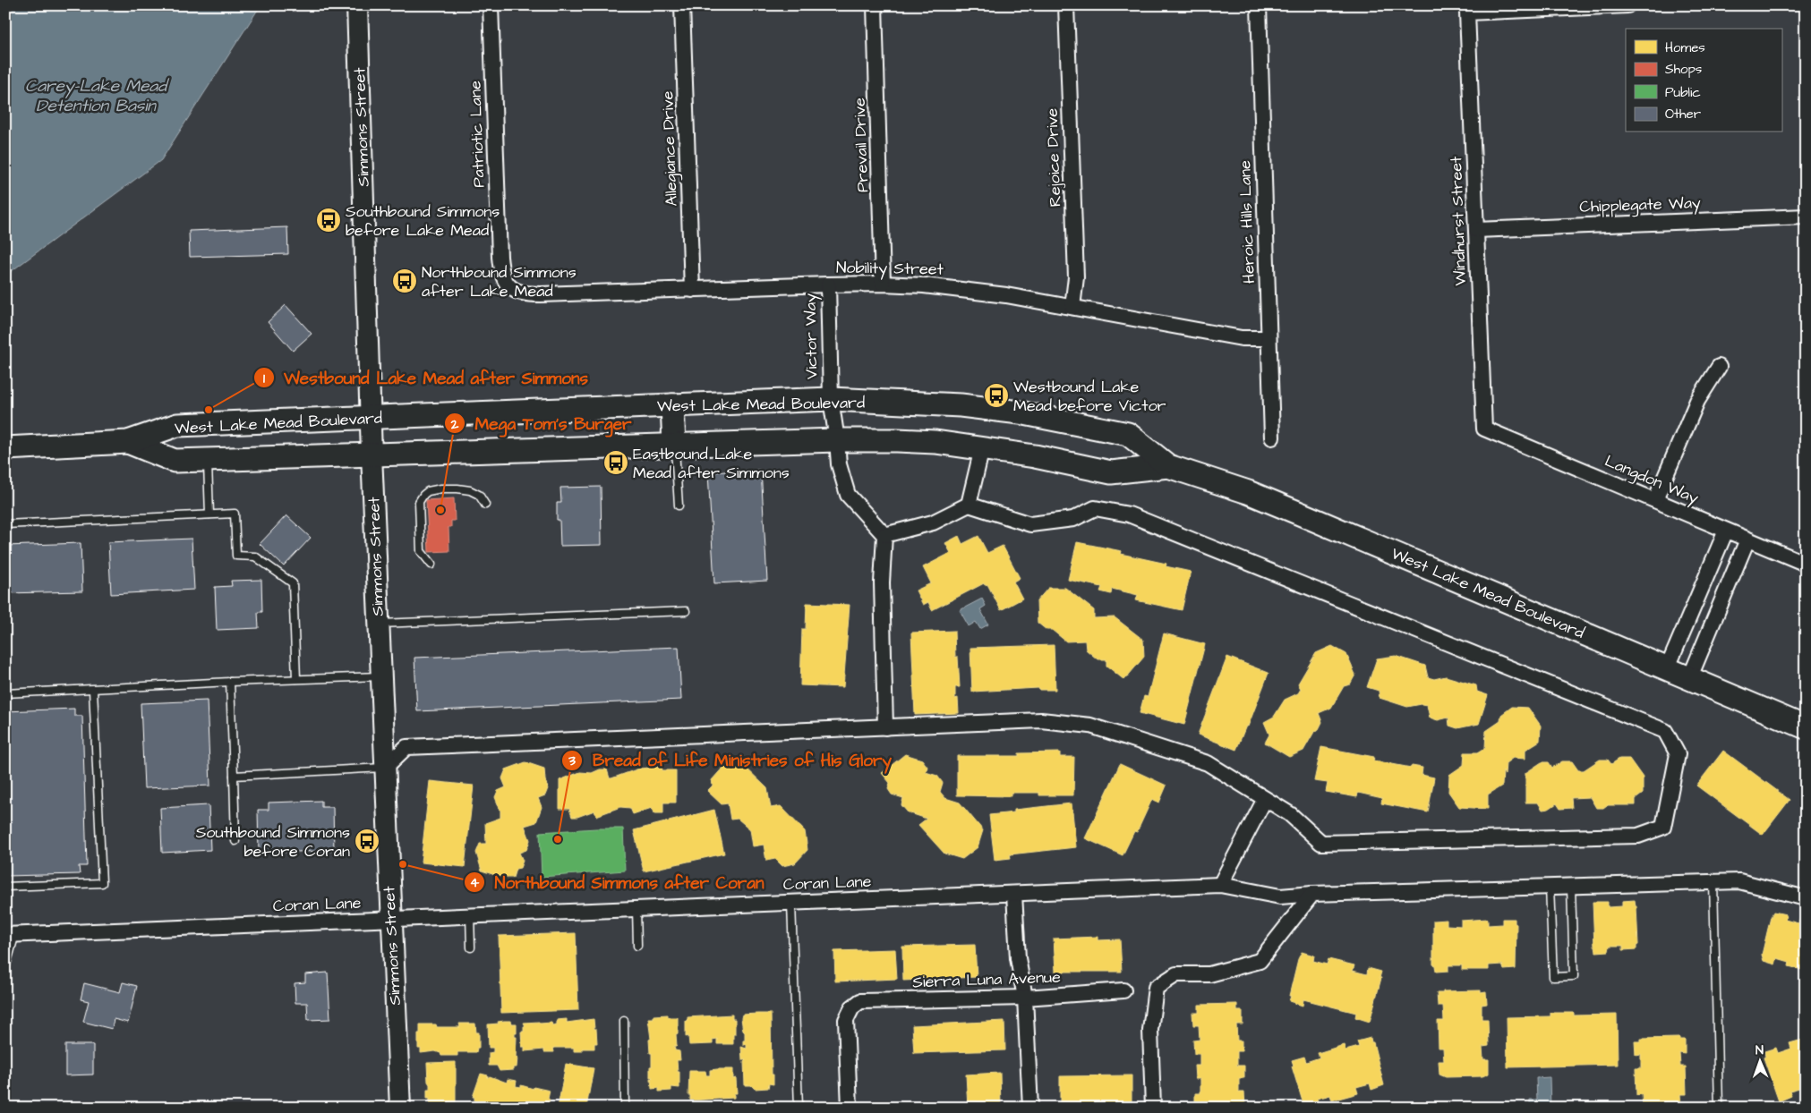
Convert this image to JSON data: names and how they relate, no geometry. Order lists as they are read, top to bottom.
{
  "streets": {
    "main road": ["Simmons Street", "West Lake Mead Boulevard"],
    "street": [
      "Patriotic Lane",
      "Prevail Drive",
      "Allegiance Drive",
      "Rejoice Drive",
      "Chipplegate Way",
      "Windhurst Street",
      "Heroic Hills Lane",
      "Nobility Street",
      "Victor Way",
      "Langdon Way",
      "Coran Lane",
      "Sierra Luna Avenue"
    ]
  },
  "crossings": [
    ["Simmons Street", "West Lake Mead Boulevard"],
    ["Simmons Street", "Coran Lane"],
    ["Patriotic Lane", "Nobility Street"],
    ["Prevail Drive", "Nobility Street"],
    ["Allegiance Drive", "Nobility Street"],
    ["Rejoice Drive", "Nobility Street"],
    ["Chipplegate Way", "Windhurst Street"],
    ["Windhurst Street", "Langdon Way"],
    ["Heroic Hills Lane", "Nobility Street"],
    ["Nobility Street", "Victor Way"],
    ["Victor Way", "West Lake Mead Boulevard"]
  ],
  "water": ["Carey–Lake Mead Detention Basin"],
  "places": {
    "bus stop": [
      "Southbound Simmons before Lake Mead",
      "Northbound Simmons after Lake Mead",
      "Westbound Lake Mead before Victor",
      "Eastbound Lake Mead after Simmons",
      "Southbound Simmons before Coran"
    ],
    "other": [
      "Westbound Lake Mead after Simmons",
      "Mega Tom's Burger",
      "Bread of Life Ministries of His Glory",
      "Northbound Simmons after Coran"
    ]
  },
  "legend": [
    "Homes",
    "Shops",
    "Public",
    "Other"
  ],
  "north": "top"
}
